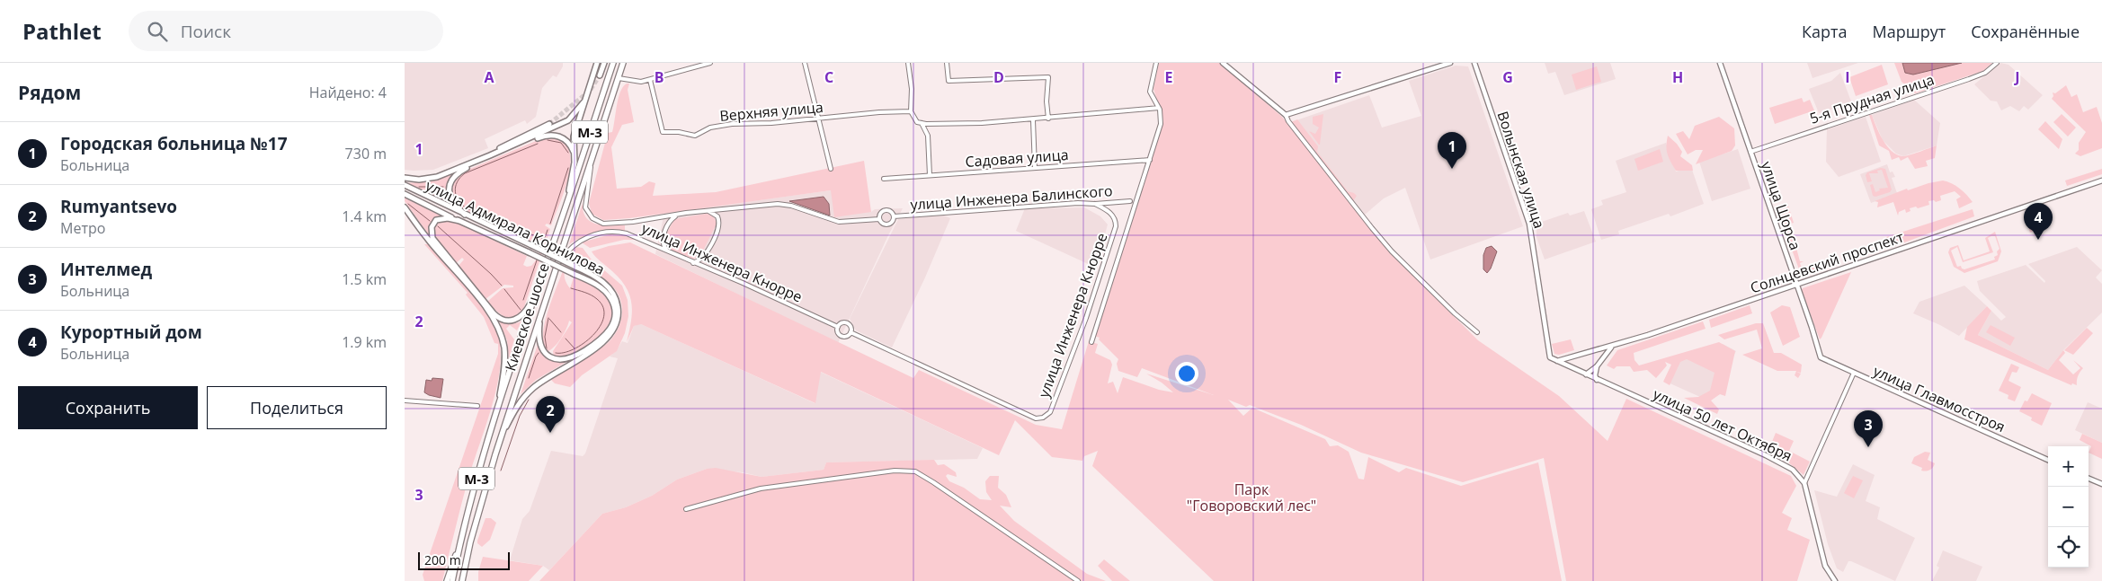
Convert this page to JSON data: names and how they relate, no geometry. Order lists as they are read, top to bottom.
{
  "streets": {
    "main road": ["М-3", "улица Адмирала Корнилова", "Киевское шоссе"],
    "street": [
      "5-я Прудная улица",
      "Верхняя улица",
      "Садовая улица",
      "Волынская улица",
      "улица Инженера Балинского",
      "улица Щорса",
      "улица Инженера Кнорре",
      "Солнцевский проспект",
      "улица Главмосстроя",
      "улица 50 лет Октября"
    ]
  },
  "crossings": [
    ["5-я Прудная улица", "улица Щорса"],
    ["Волынская улица", "Солнцевский проспект"],
    ["Волынская улица", "улица 50 лет Октября"],
    ["улица Инженера Балинского", "улица Инженера Кнорре"],
    ["улица Инженера Балинского", "Киевское шоссе"],
    ["улица Щорса", "Солнцевский проспект"],
    ["улица Щорса", "улица Главмосстроя"],
    ["улица Адмирала Корнилова", "Киевское шоссе"],
    ["улица Инженера Кнорре", "Киевское шоссе"],
    ["Солнцевский проспект", "улица 50 лет Октября"]
  ],
  "parks": ["Парк \"Говоровский лес\""],
  "scale_bar": "200 m",
  "page": {
    "header": "Pathlet",
    "search": "Поиск",
    "nav": ["Карта", "Маршрут", "Сохранённые"],
    "heading": ["Рядом", "Найдено: 4"],
    "list": [
      {
        "mark": "1",
        "name": "Городская больница №17",
        "note": "Больница",
        "value": "730 m"
      },
      {
        "mark": "2",
        "name": "Rumyantsevo",
        "note": "Метро",
        "value": "1.4 km"
      },
      {
        "mark": "3",
        "name": "Интелмед",
        "note": "Больница",
        "value": "1.5 km"
      },
      {
        "mark": "4",
        "name": "Курортный дом",
        "note": "Больница",
        "value": "1.9 km"
      }
    ],
    "pins": [
      "1",
      "4",
      "2",
      "3"
    ],
    "buttons": ["Сохранить", "Поделиться"],
    "map_buttons": ["+", "−"],
    "scale": "200 m"
  },
  "grid": {
    "columns": [
      "A",
      "B",
      "C",
      "D",
      "E",
      "F",
      "G",
      "H",
      "I",
      "J"
    ],
    "rows": ["1", "2", "3"]
  }
}
